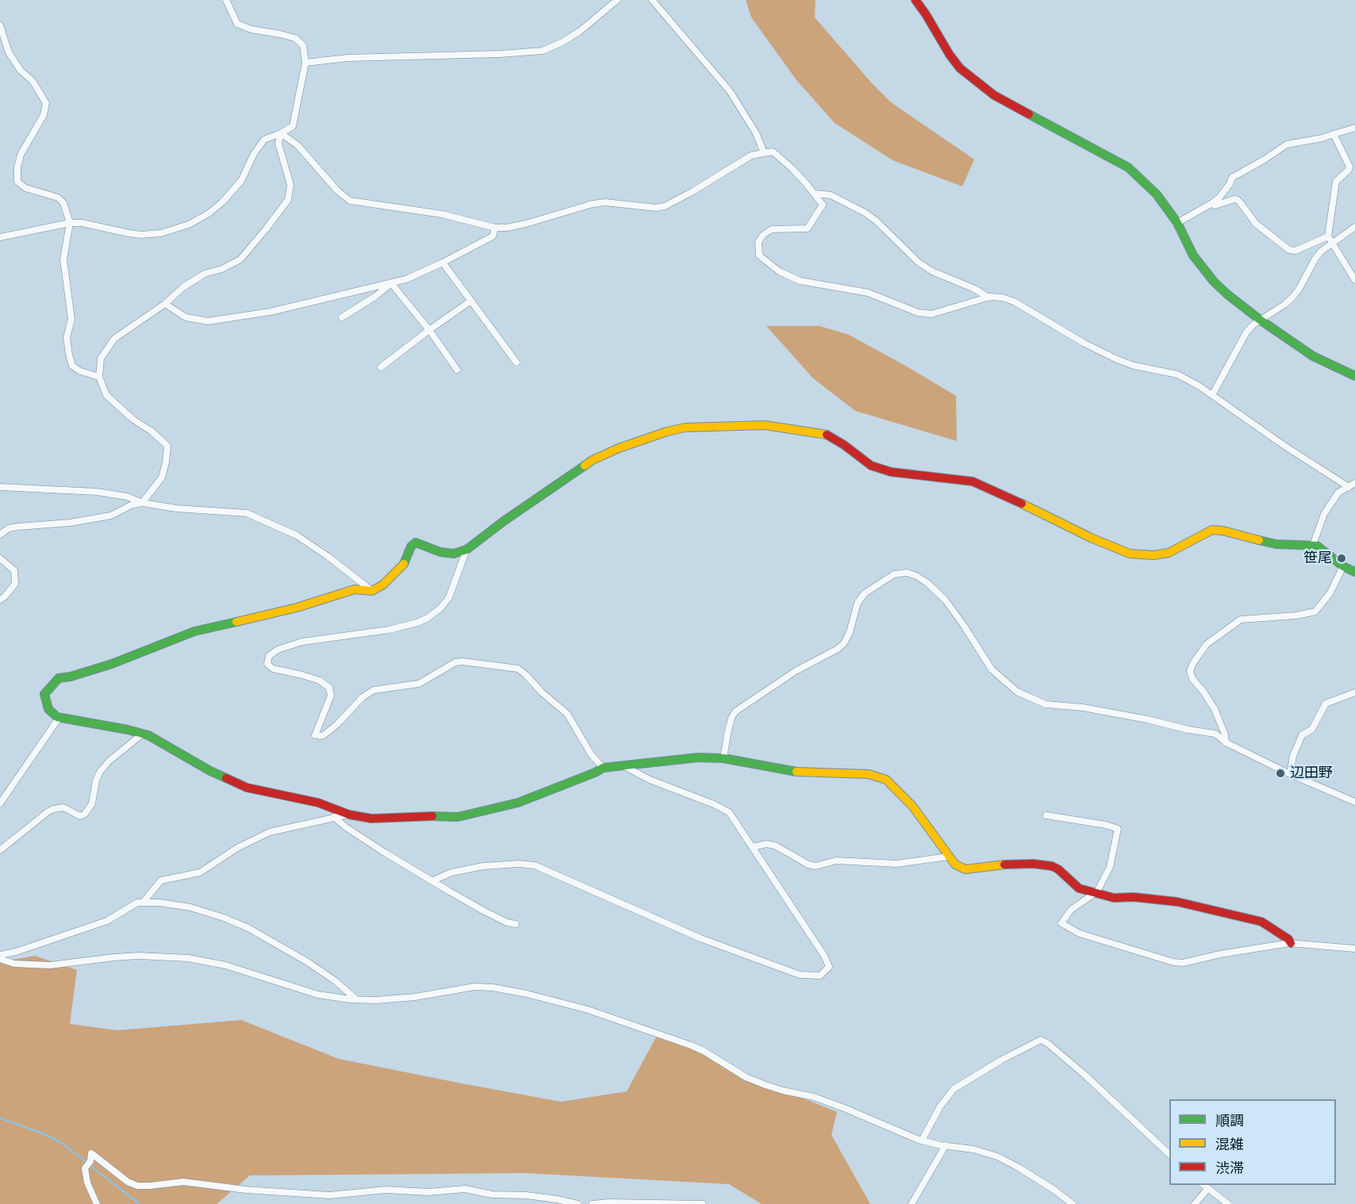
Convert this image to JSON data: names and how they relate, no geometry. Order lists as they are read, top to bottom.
{
  "places": ["笹尾", "辺田野"],
  "legend": ["順調", "混雑", "渋滞"]
}
